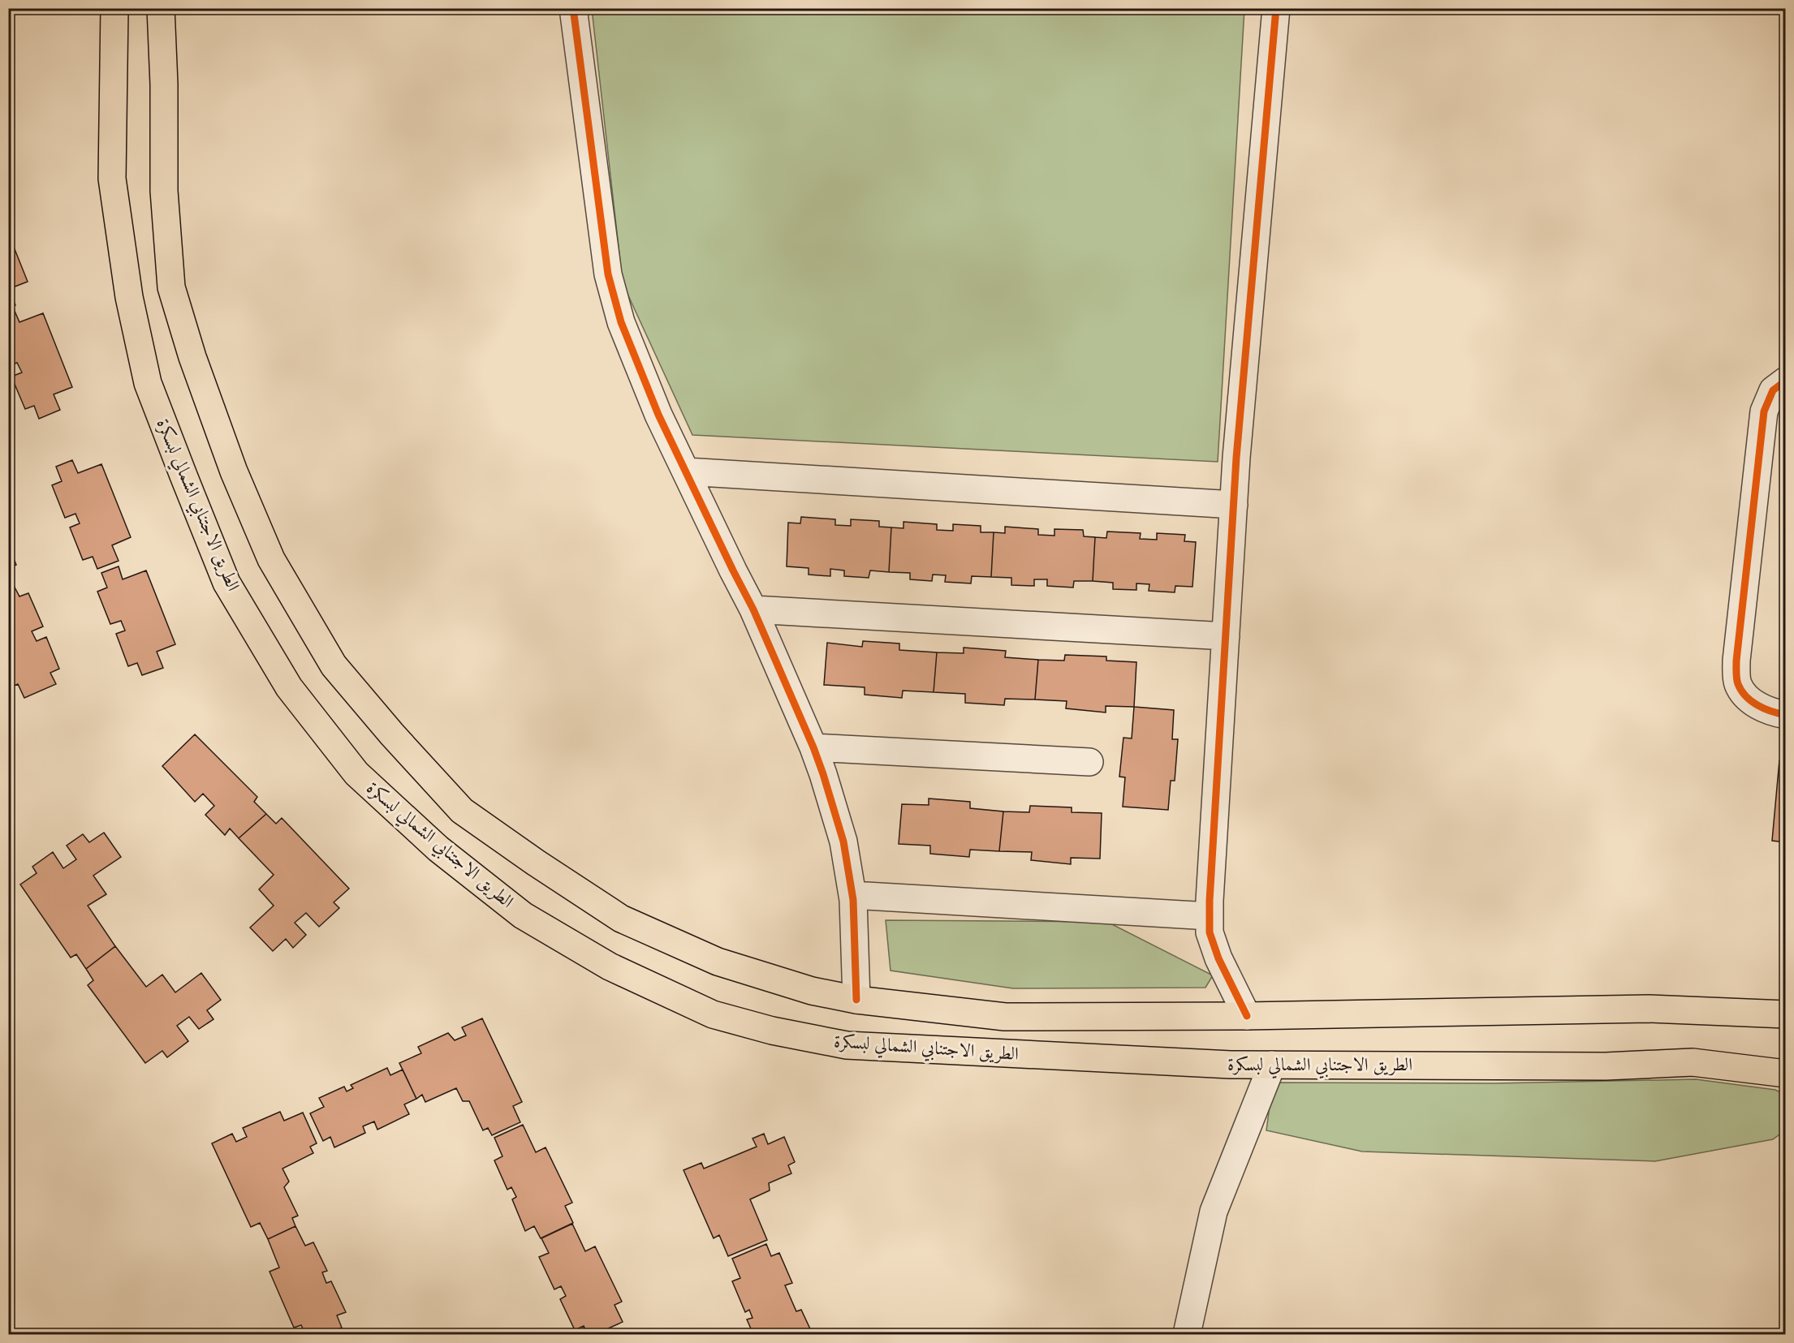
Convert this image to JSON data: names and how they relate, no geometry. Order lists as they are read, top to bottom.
{
  "streets": {
    "highway": ["الطريق الاجتنابي الشمالي لبسكرة"]
  }
}
